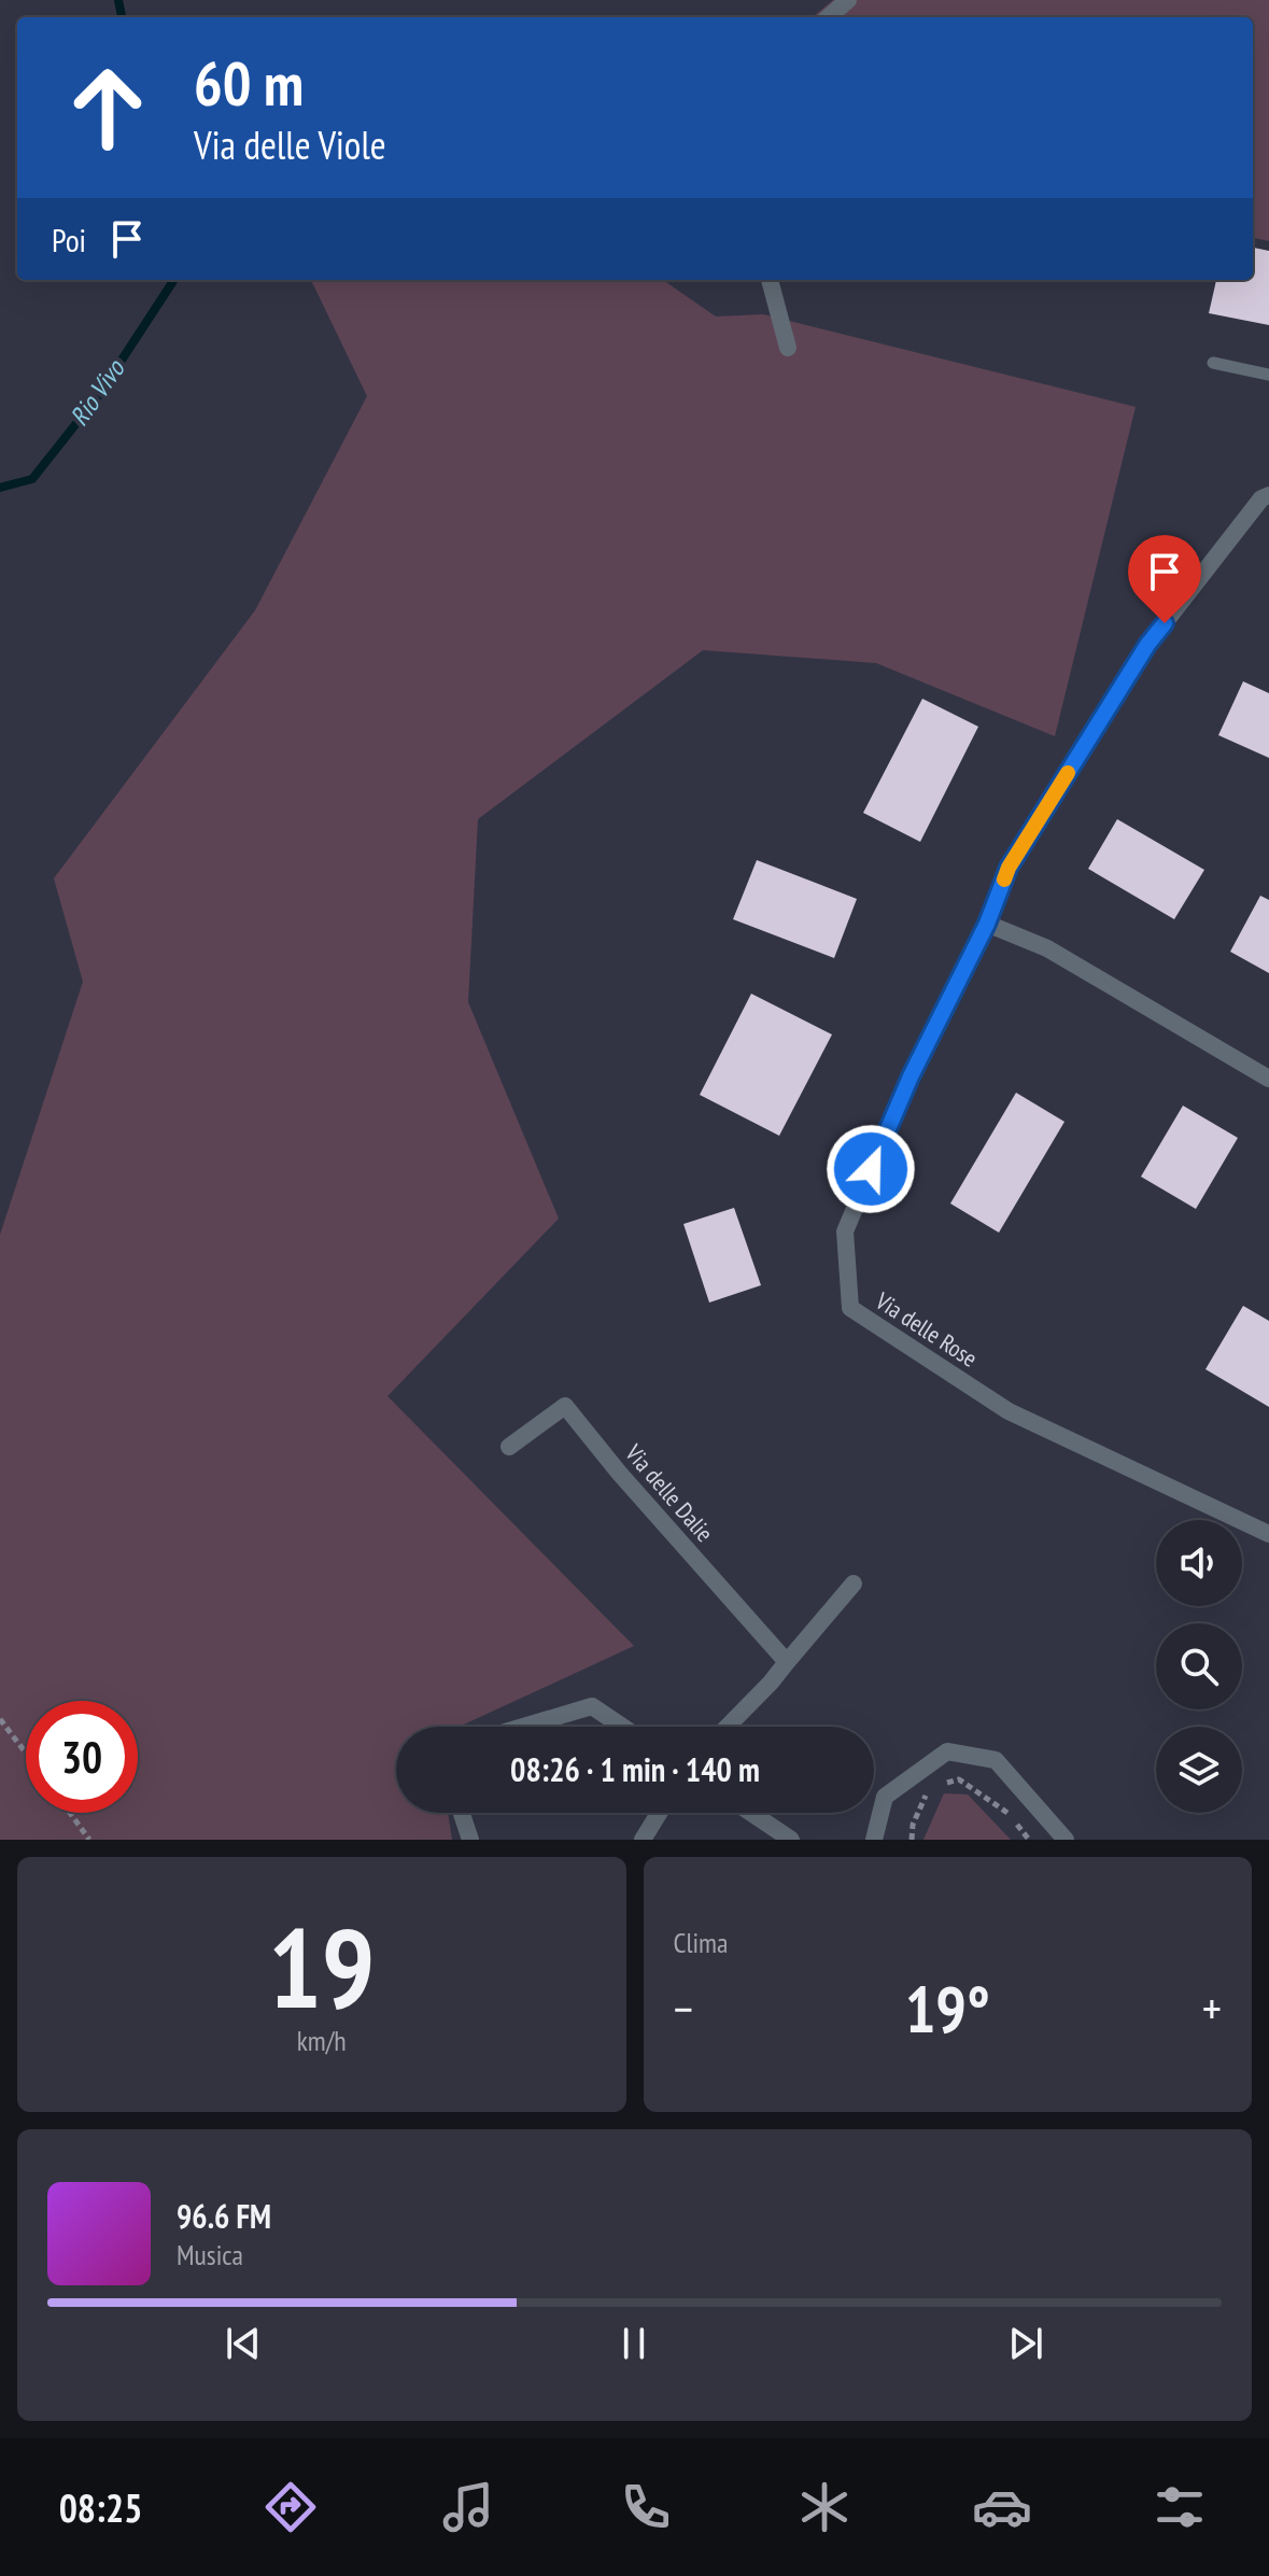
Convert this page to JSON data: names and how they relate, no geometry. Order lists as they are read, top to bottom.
{
  "streets": {
    "street": ["Via delle Rose", "Via delle Dalie"]
  },
  "water": ["Rio Vivo"],
  "page": {
    "turn": ["60 m", "Via delle Viole"],
    "then": "Poi",
    "limit": "30",
    "trip": "08:26 · 1 min · 140 m",
    "tile": [
      ["19", "km/h"],
      "Clima"
    ],
    "heat": ["−", "19°", "+"],
    "song": ["96.6 FM", "Musica"],
    "tabs": "08:25"
  }
}
